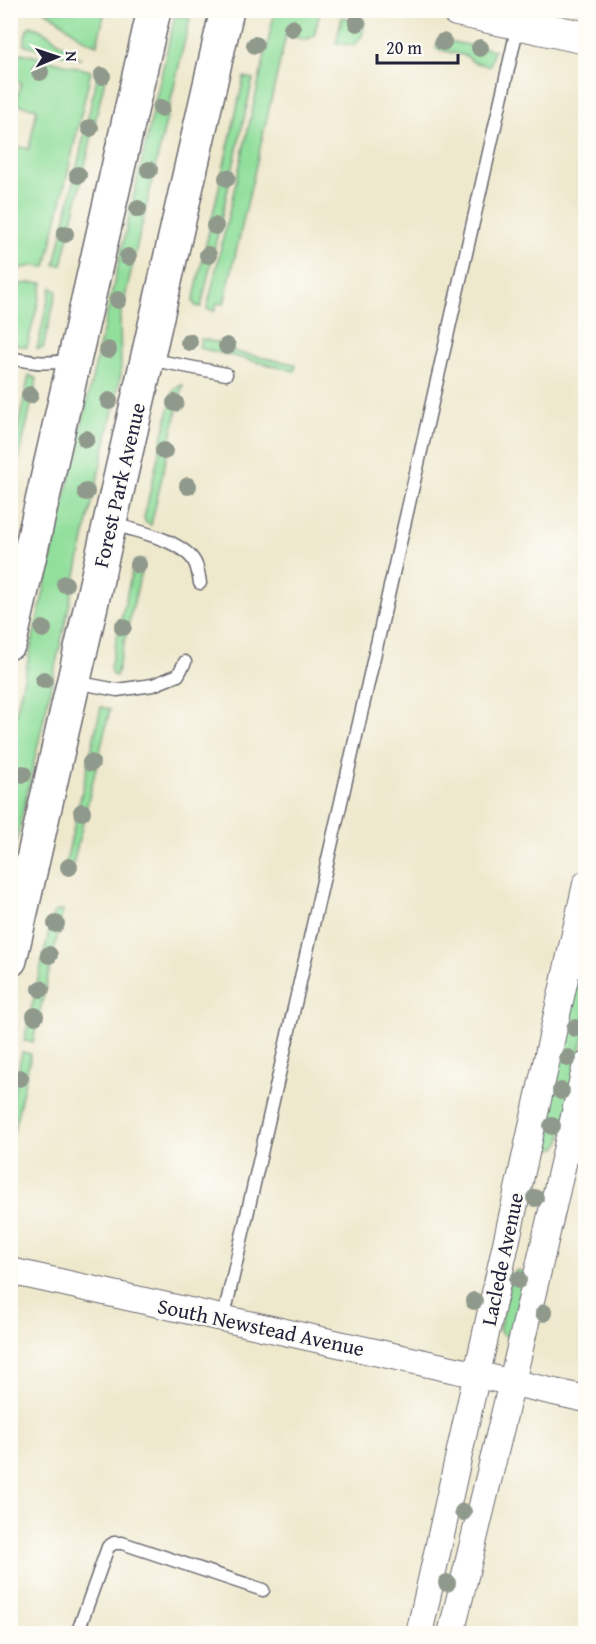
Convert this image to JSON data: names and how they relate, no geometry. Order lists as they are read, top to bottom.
{
  "streets": {
    "main road": ["Forest Park Avenue"],
    "street": ["Laclede Avenue", "South Newstead Avenue"]
  },
  "crossings": [
    ["Laclede Avenue", "South Newstead Avenue"]
  ],
  "scale_bar": "20 m",
  "north": "right"
}
